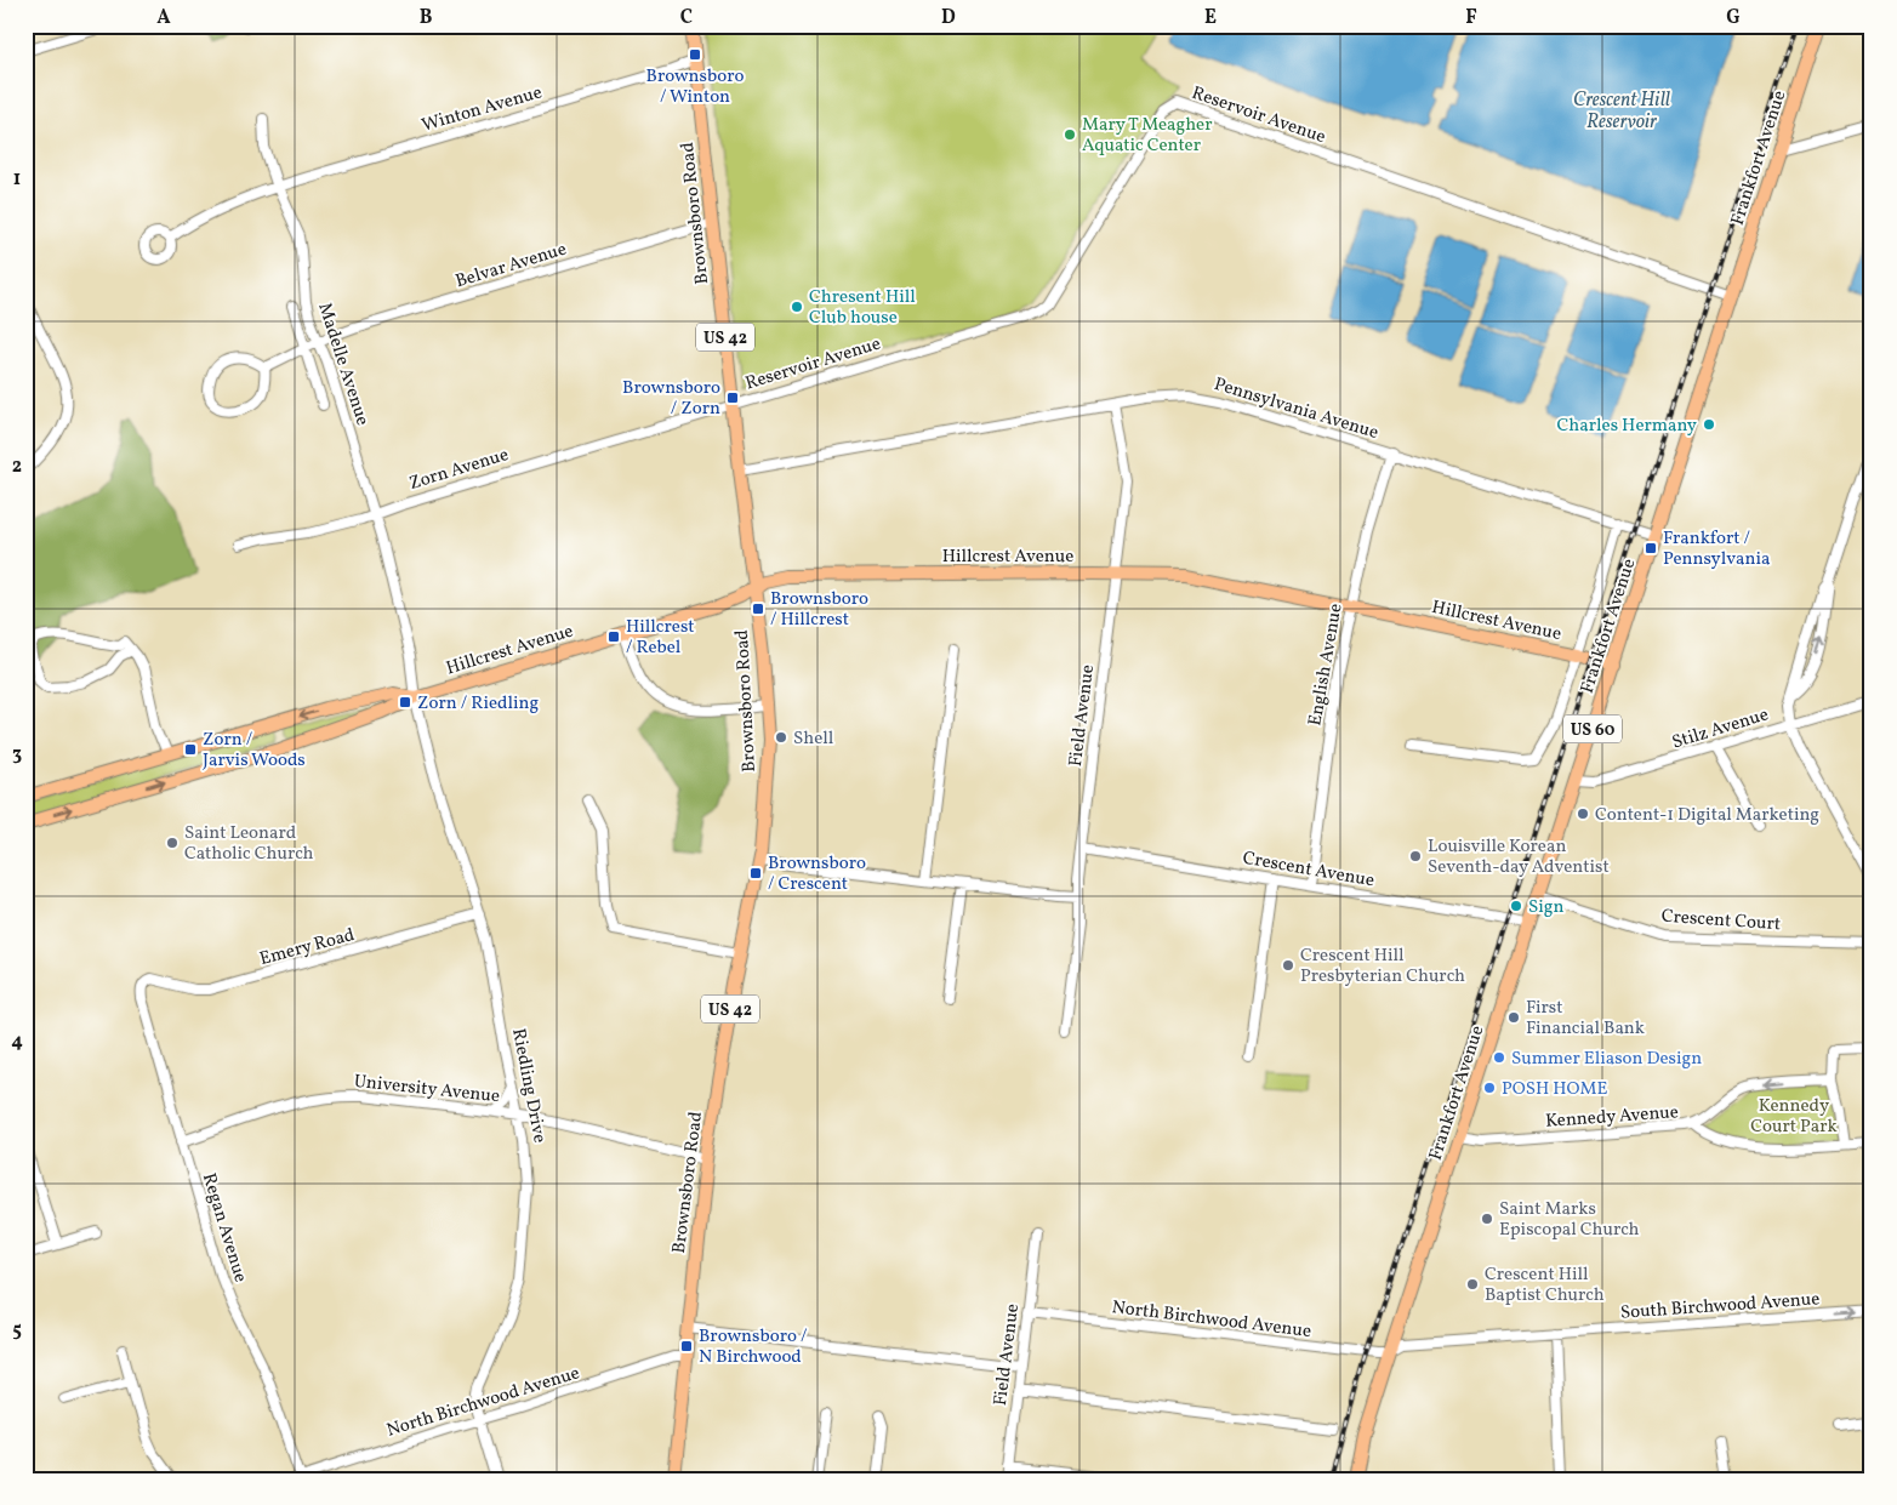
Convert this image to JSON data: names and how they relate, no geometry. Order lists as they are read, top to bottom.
{
  "streets": {
    "main road": [
      "Frankfort Avenue",
      "Brownsboro Road",
      "US 42",
      "Hillcrest Avenue",
      "US 60"
    ],
    "street": [
      "Winton Avenue",
      "Reservoir Avenue",
      "Belvar Avenue",
      "Madelle Avenue",
      "Pennsylvania Avenue",
      "Zorn Avenue",
      "English Avenue",
      "Field Avenue",
      "Stilz Avenue",
      "Crescent Avenue",
      "Crescent Court",
      "Emery Road",
      "Riedling Drive",
      "University Avenue",
      "Kennedy Avenue",
      "Regan Avenue",
      "South Birchwood Avenue",
      "North Birchwood Avenue"
    ]
  },
  "crossings": [
    ["Winton Avenue", "Brownsboro Road"],
    ["Winton Avenue", "Madelle Avenue"],
    ["Reservoir Avenue", "Frankfort Avenue"],
    ["Reservoir Avenue", "Brownsboro Road"],
    ["Reservoir Avenue", "Zorn Avenue"],
    ["Frankfort Avenue", "Pennsylvania Avenue"],
    ["Frankfort Avenue", "Hillcrest Avenue"],
    ["Frankfort Avenue", "Stilz Avenue"],
    ["Frankfort Avenue", "Crescent Avenue"],
    ["Frankfort Avenue", "Crescent Court"],
    ["Frankfort Avenue", "Kennedy Avenue"],
    ["Frankfort Avenue", "South Birchwood Avenue"],
    ["Frankfort Avenue", "North Birchwood Avenue"],
    ["Brownsboro Road", "Belvar Avenue"],
    ["Brownsboro Road", "Pennsylvania Avenue"],
    ["Brownsboro Road", "Zorn Avenue"],
    ["Brownsboro Road", "Hillcrest Avenue"],
    ["Brownsboro Road", "University Avenue"],
    ["Brownsboro Road", "North Birchwood Avenue"],
    ["Belvar Avenue", "Madelle Avenue"],
    ["Madelle Avenue", "Zorn Avenue"],
    ["Pennsylvania Avenue", "English Avenue"],
    ["Pennsylvania Avenue", "Field Avenue"],
    ["Hillcrest Avenue", "English Avenue"],
    ["Hillcrest Avenue", "Field Avenue"],
    ["Hillcrest Avenue", "Riedling Drive"],
    ["English Avenue", "Crescent Avenue"],
    ["Field Avenue", "Crescent Avenue"],
    ["Field Avenue", "North Birchwood Avenue"],
    ["Emery Road", "Riedling Drive"],
    ["Emery Road", "Regan Avenue"],
    ["Riedling Drive", "University Avenue"],
    ["Riedling Drive", "North Birchwood Avenue"],
    ["University Avenue", "Regan Avenue"],
    ["Regan Avenue", "North Birchwood Avenue"],
    ["South Birchwood Avenue", "North Birchwood Avenue"]
  ],
  "one_way": ["South Birchwood Avenue"],
  "water": ["Crescent Hill Reservoir"],
  "parks": ["Kennedy Court Park"],
  "places": {
    "transit": [
      "Brownsboro / Winton",
      "Brownsboro / Zorn",
      "Frankfort / Pennsylvania",
      "Brownsboro / Hillcrest",
      "Hillcrest / Rebel",
      "Zorn / Riedling",
      "Zorn / Jarvis Woods",
      "Brownsboro / Crescent",
      "Brownsboro / N Birchwood"
    ],
    "other": [
      "Mary T Meagher Aquatic Center",
      "Chresent Hill Club house",
      "Charles Hermany",
      "Shell",
      "Content-1 Digital Marketing",
      "Saint Leonard Catholic Church",
      "Louisville Korean Seventh-day Adventist",
      "Sign",
      "Crescent Hill Presbyterian Church",
      "First Financial Bank",
      "Summer Eliason Design",
      "POSH HOME",
      "Saint Marks Episcopal Church",
      "Crescent Hill Baptist Church"
    ]
  },
  "grid": {
    "columns": [
      "A",
      "B",
      "C",
      "D",
      "E",
      "F",
      "G"
    ],
    "rows": [
      "1",
      "2",
      "3",
      "4",
      "5"
    ]
  }
}
